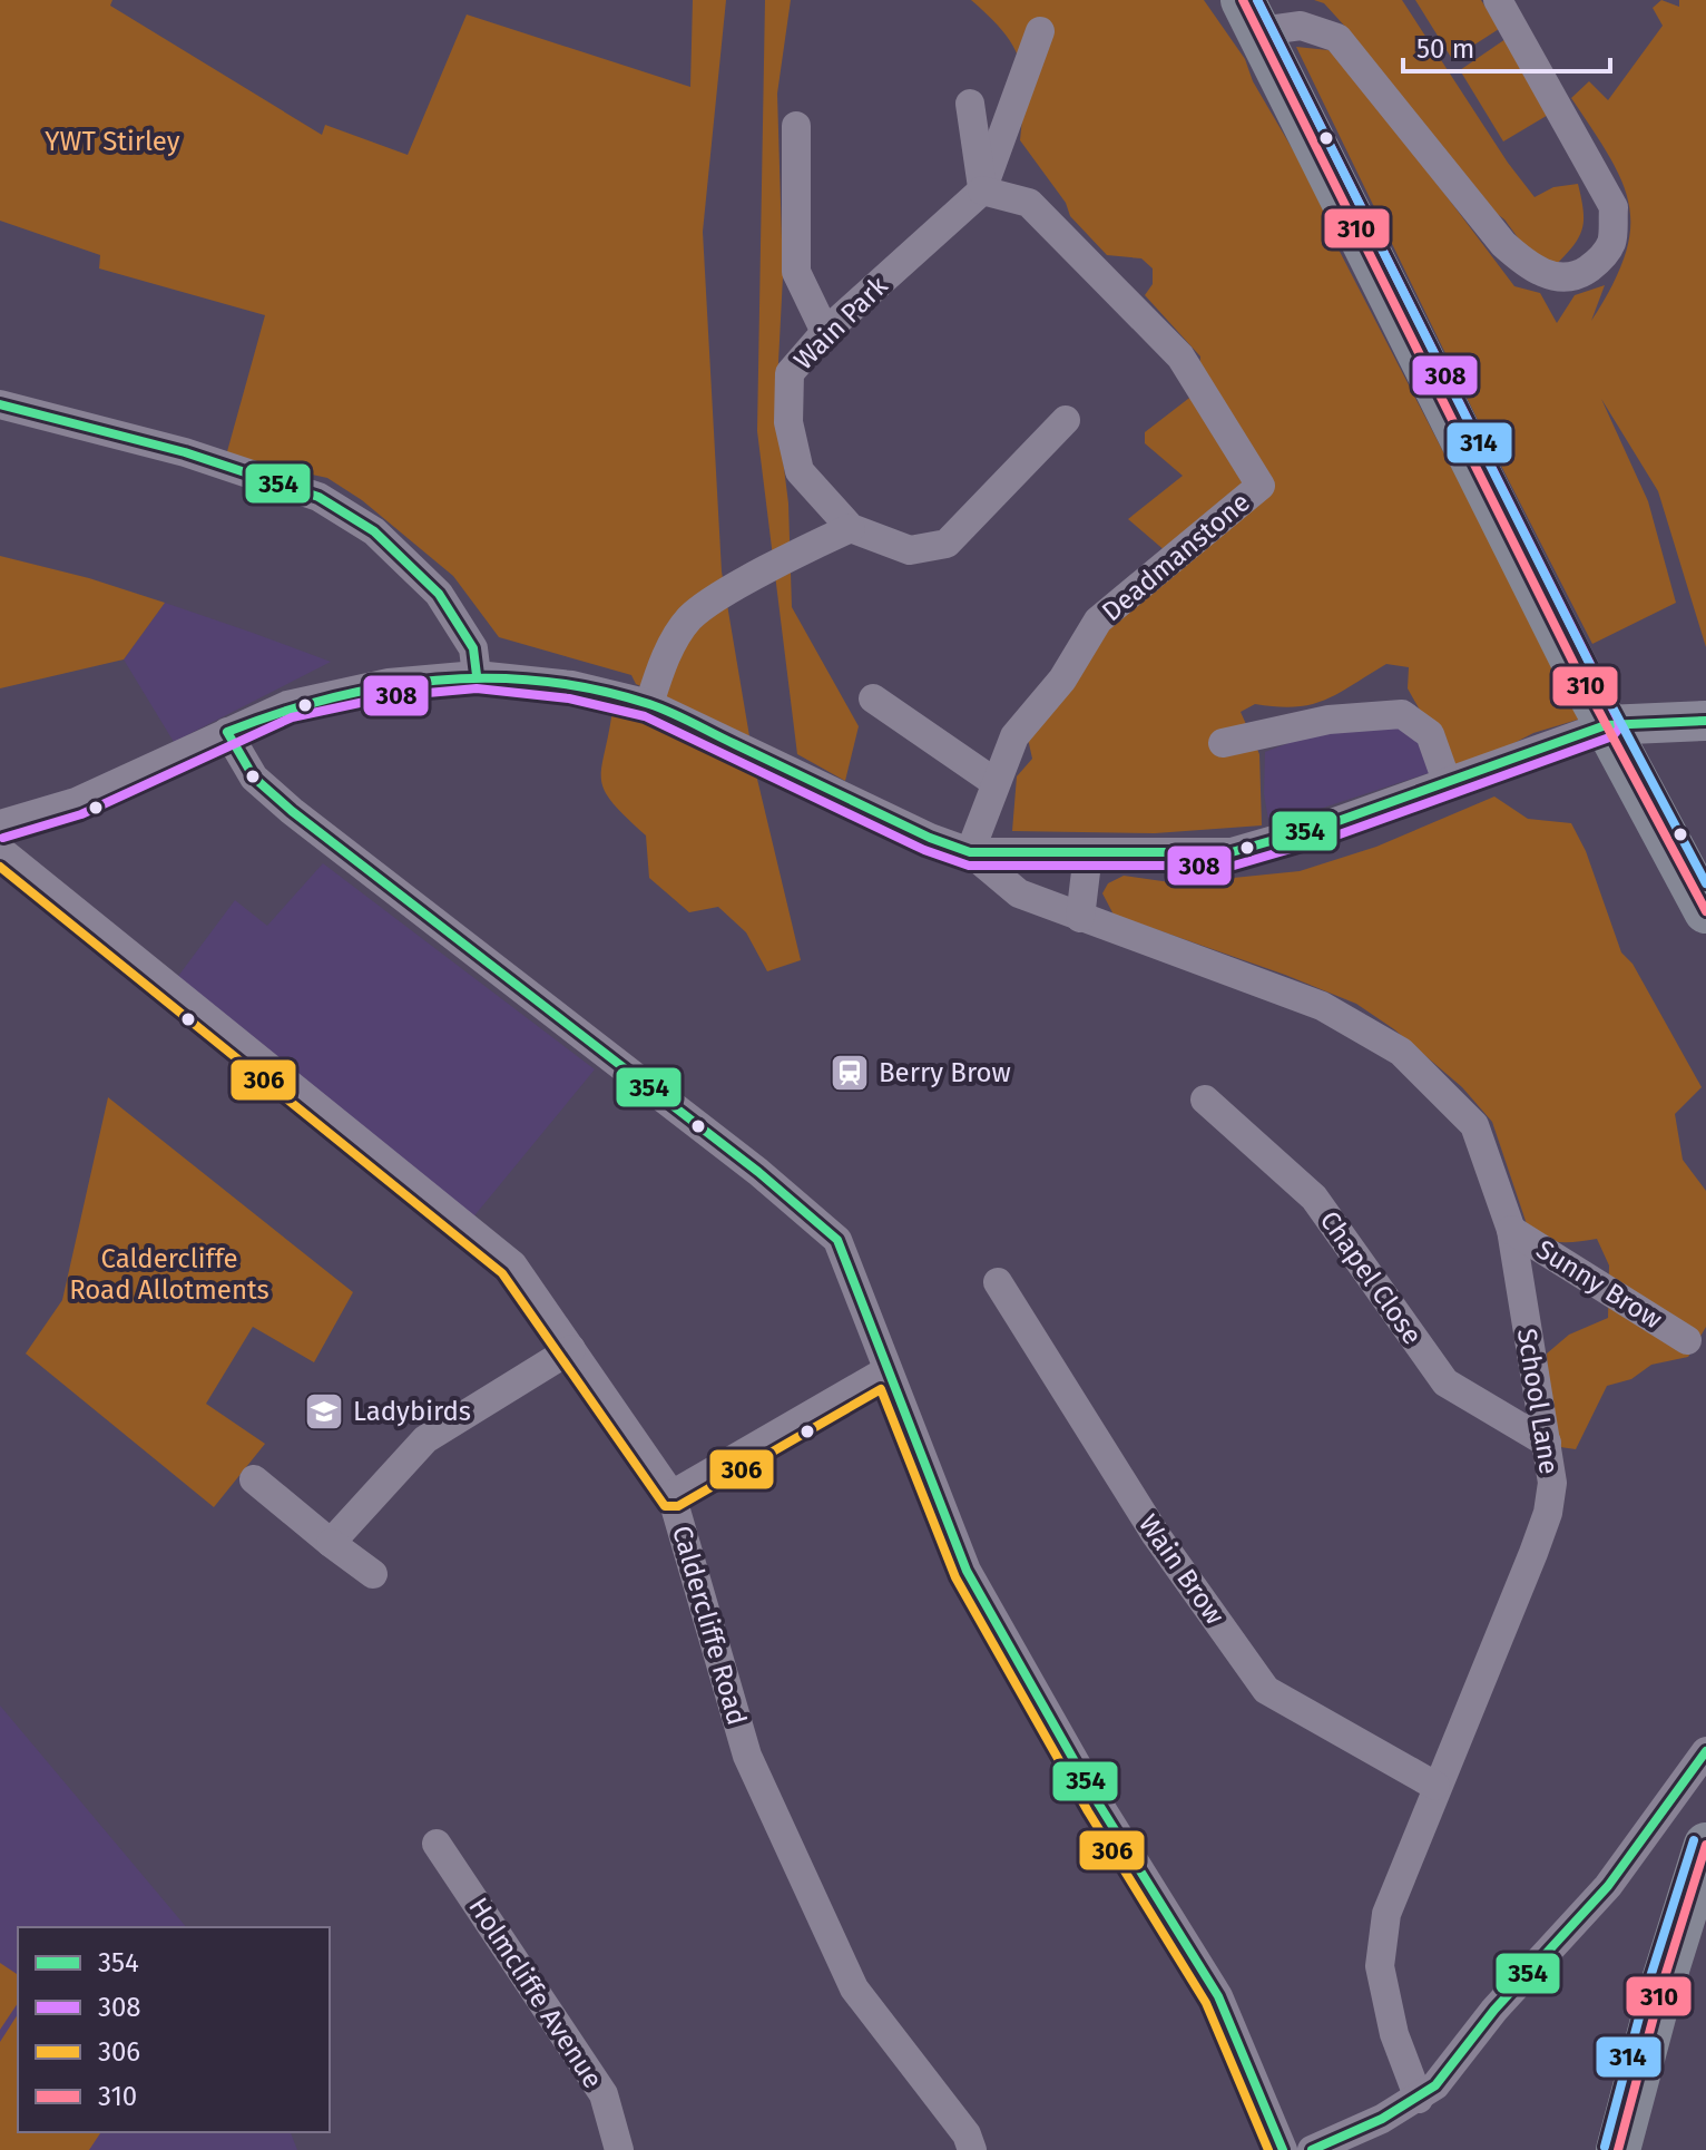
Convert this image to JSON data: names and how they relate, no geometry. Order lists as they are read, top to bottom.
{
  "streets": {
    "street": [
      "Wain Park",
      "Deadmanstone",
      "Chapel Close",
      "Sunny Brow",
      "School Lane",
      "Wain Brow",
      "Caldercliffe Road",
      "Holmcliffe Avenue"
    ]
  },
  "crossings": [
    ["Wain Park", "Deadmanstone"],
    ["Deadmanstone", "School Lane"],
    ["Chapel Close", "School Lane"],
    ["Sunny Brow", "School Lane"],
    ["School Lane", "Wain Brow"]
  ],
  "parks": ["YWT Stirley", "Caldercliffe Road Allotments"],
  "places": {
    "station": ["Berry Brow"],
    "school or university": ["Ladybirds"]
  },
  "lines": [
    "transit line 308",
    "transit line 310",
    "transit line 314",
    "transit line 354",
    "transit line 306"
  ],
  "legend": [
    "354",
    "308",
    "306",
    "310"
  ],
  "scale_bar": "50 m"
}
